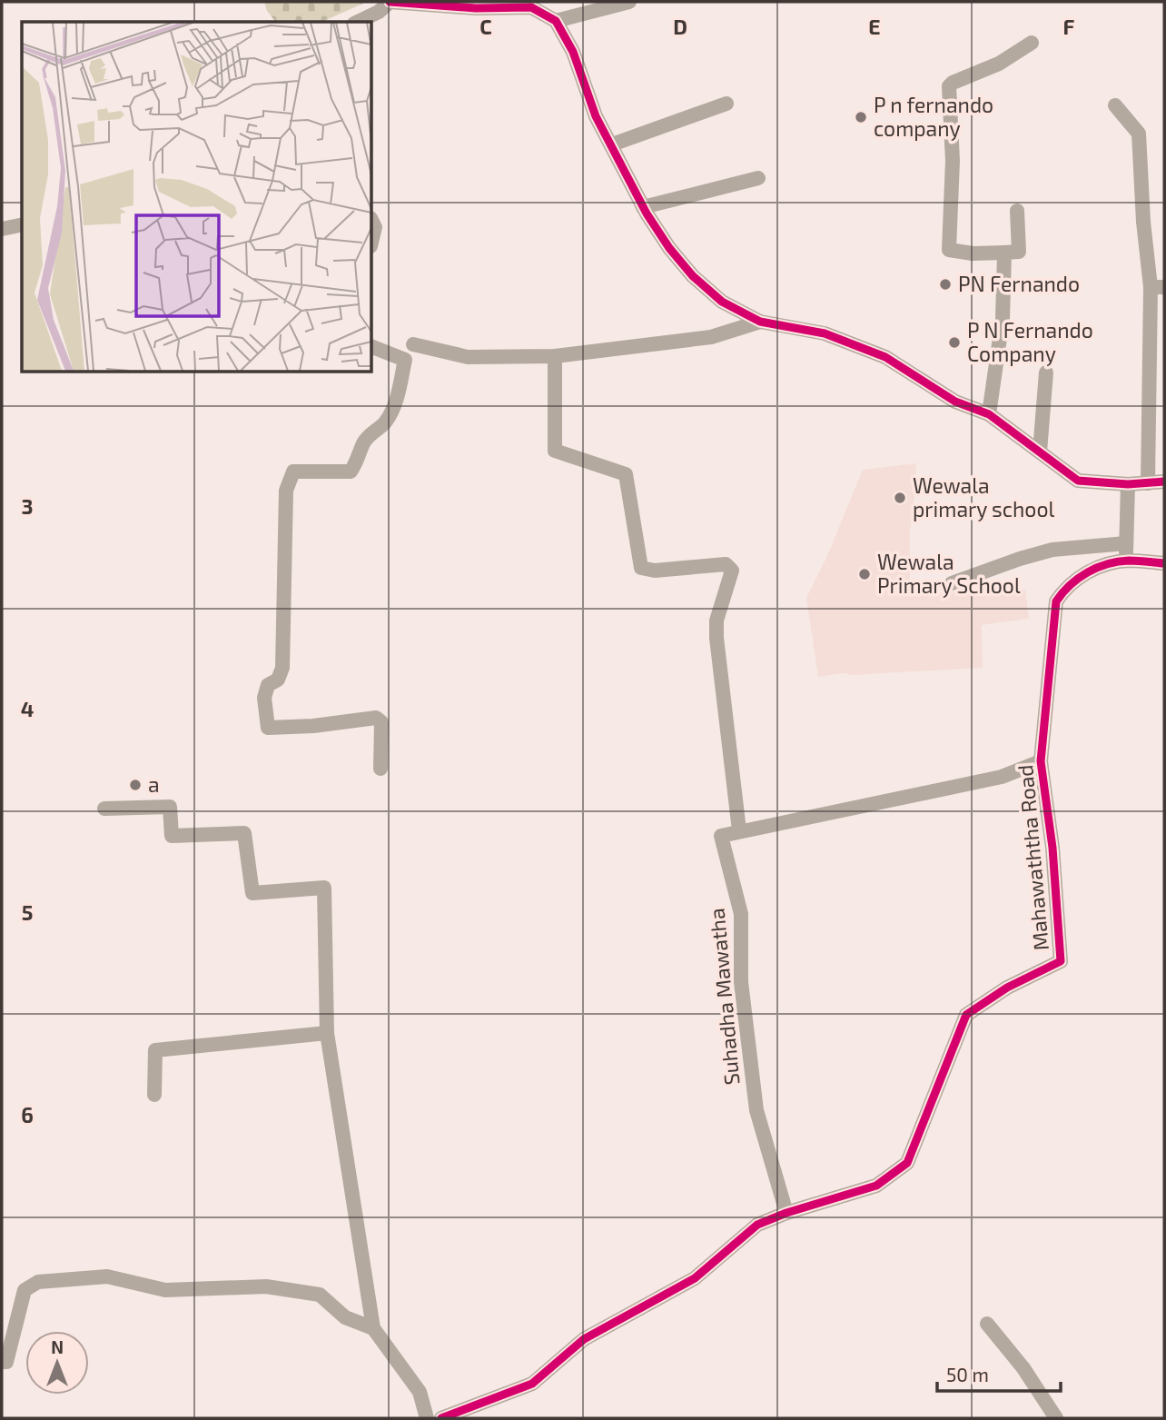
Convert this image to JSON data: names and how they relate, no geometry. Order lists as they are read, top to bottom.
{
  "streets": {
    "street": ["Mahawaththa Road", "Suhadha Mawatha"]
  },
  "crossings": [
    ["Mahawaththa Road", "Suhadha Mawatha"]
  ],
  "places": [
    "P n fernando company",
    "PN Fernando",
    "P N Fernando Company",
    "Wewala primary school",
    "Wewala Primary School",
    "a"
  ],
  "scale_bar": "50 m",
  "north": "top",
  "grid": {
    "columns": [
      "C",
      "D",
      "E",
      "F"
    ],
    "rows": [
      "3",
      "4",
      "5",
      "6"
    ]
  }
}
